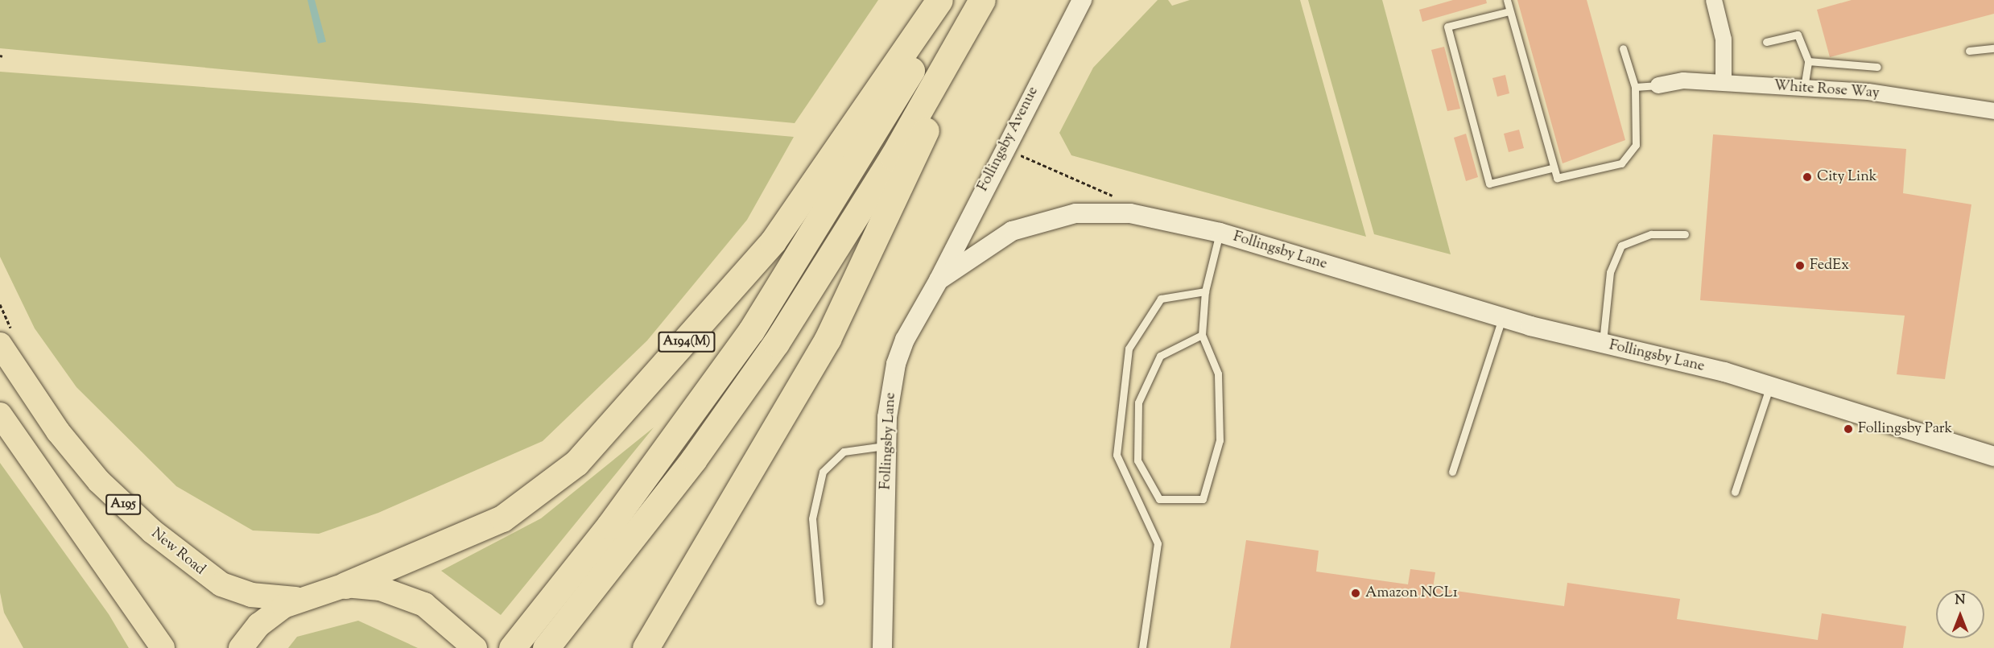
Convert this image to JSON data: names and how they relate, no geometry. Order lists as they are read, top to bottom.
{
  "streets": {
    "highway": ["A194(M)"],
    "main road": ["A195", "New Road"],
    "street": ["White Rose Way", "Follingsby Avenue", "Follingsby Lane"]
  },
  "crossings": [
    ["Follingsby Avenue", "Follingsby Lane"]
  ],
  "places": [
    "City Link",
    "FedEx",
    "Follingsby Park",
    "Amazon NCL1"
  ],
  "north": "top"
}
